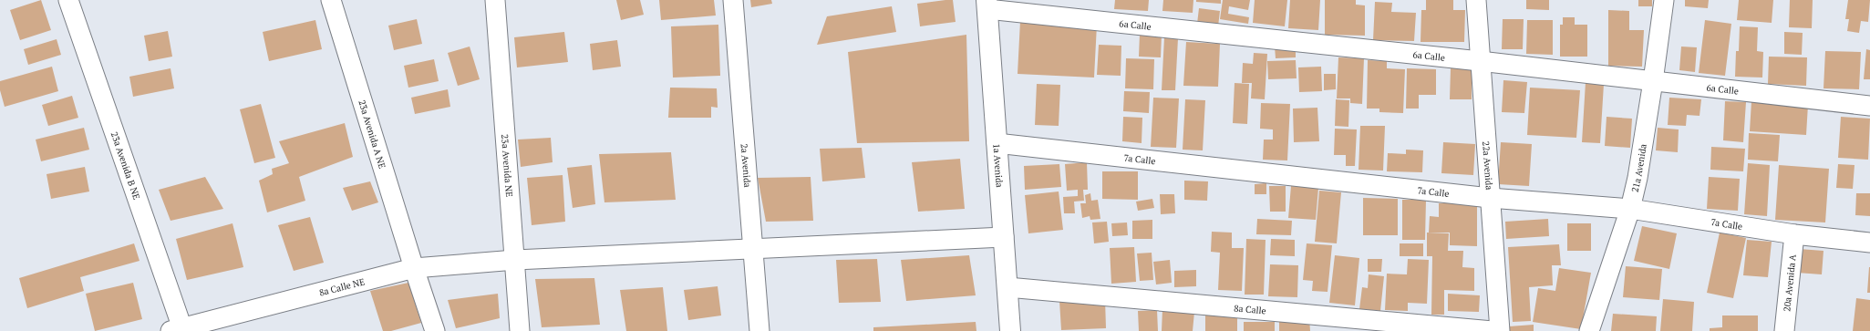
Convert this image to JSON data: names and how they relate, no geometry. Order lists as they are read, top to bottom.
{
  "streets": {
    "street": [
      "6a Calle",
      "23a Avenida A NE",
      "7a Calle",
      "23a Avenida B NE",
      "23a Avenida NE",
      "2a Avenida",
      "1a Avenida",
      "22a Avenida",
      "21a Avenida",
      "20a Avenida A",
      "8a Calle NE",
      "8a Calle"
    ]
  },
  "crossings": [
    ["6a Calle", "1a Avenida"],
    ["6a Calle", "22a Avenida"],
    ["6a Calle", "21a Avenida"],
    ["23a Avenida A NE", "8a Calle NE"],
    ["7a Calle", "1a Avenida"],
    ["7a Calle", "22a Avenida"],
    ["7a Calle", "21a Avenida"],
    ["7a Calle", "20a Avenida A"],
    ["23a Avenida B NE", "8a Calle NE"],
    ["23a Avenida NE", "8a Calle NE"],
    ["2a Avenida", "8a Calle NE"],
    ["1a Avenida", "8a Calle NE"],
    ["1a Avenida", "8a Calle"]
  ]
}
